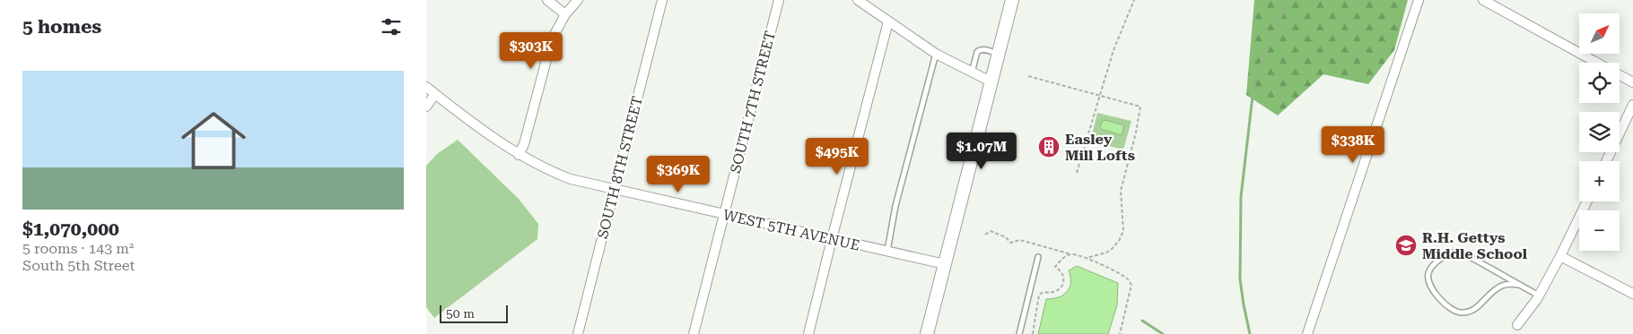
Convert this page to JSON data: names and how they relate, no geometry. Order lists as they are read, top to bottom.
{
  "streets": {
    "street": ["SOUTH 7TH STREET", "SOUTH 8TH STREET", "WEST 5TH AVENUE"]
  },
  "crossings": [
    ["SOUTH 7TH STREET", "WEST 5TH AVENUE"],
    ["SOUTH 8TH STREET", "WEST 5TH AVENUE"]
  ],
  "places": {
    "building": ["Easley Mill Lofts"],
    "school or university": ["R.H. Gettys Middle School"]
  },
  "scale_bar": "50 m",
  "north": "top right",
  "page": {
    "heading": "5 homes",
    "map_buttons": ["+", "−"],
    "price": [
      "$303K",
      "$338K",
      "$1.07M",
      "$495K",
      "$369K"
    ],
    "list": [
      {
        "name": "$1,070,000",
        "note": "5 rooms · 143 m² · South 5th Street"
      }
    ],
    "scale": "50 m"
  }
}
